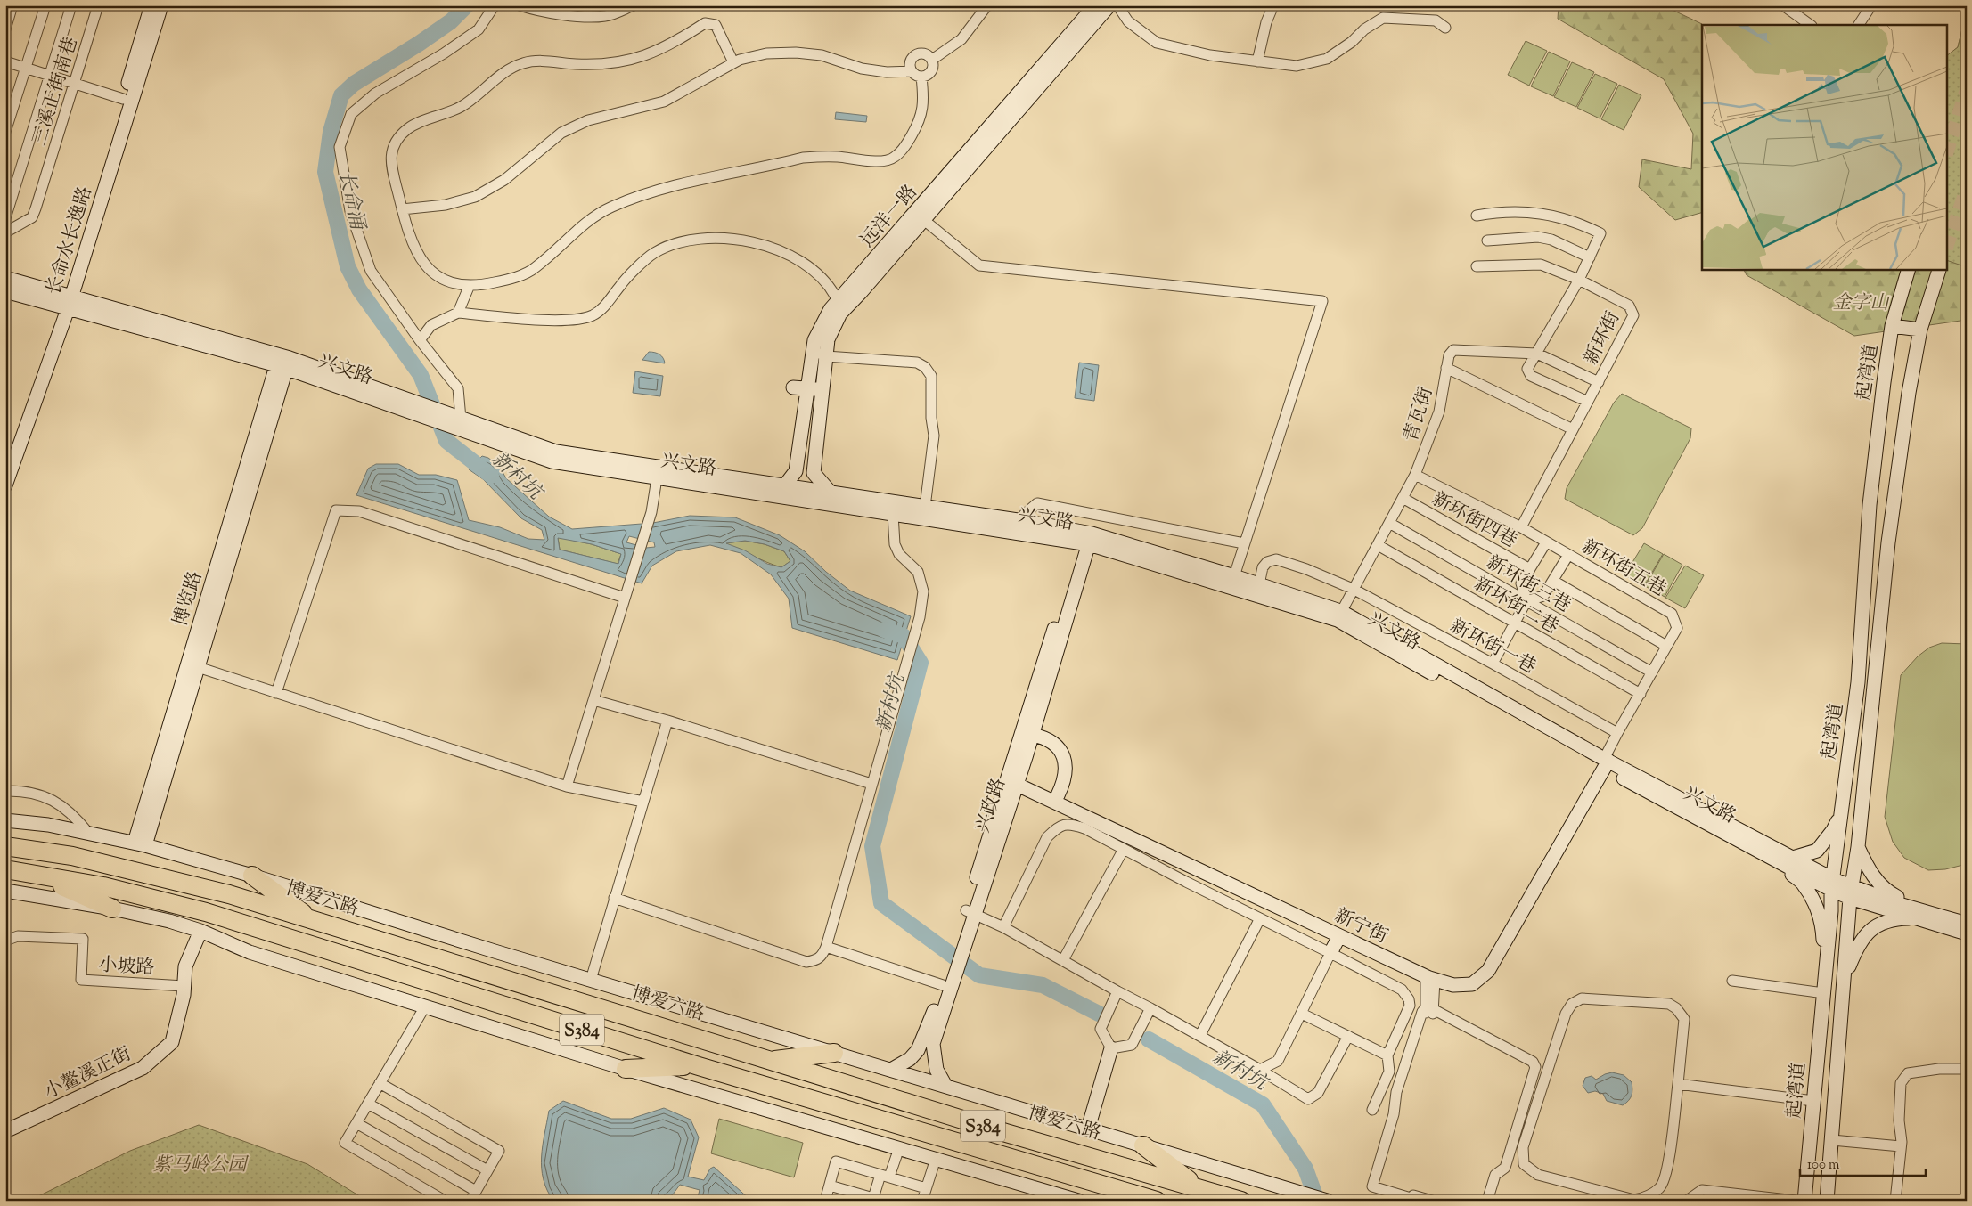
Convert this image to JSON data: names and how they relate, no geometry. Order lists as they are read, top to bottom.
{
  "streets": {
    "highway": ["博爱六路", "S384"],
    "street": [
      "三溪正街南巷",
      "远洋一路",
      "长命水长逸路",
      "新环街",
      "兴文路",
      "起湾道",
      "青瓦街",
      "新环街四巷",
      "新环街五巷",
      "新环街三巷",
      "博览路",
      "新环街二巷",
      "新环街一巷",
      "兴政路",
      "新宁街",
      "小坡路",
      "小鳌溪正街"
    ]
  },
  "crossings": [
    ["远洋一路", "兴文路"],
    ["长命水长逸路", "兴文路"],
    ["新环街", "青瓦街"],
    ["新环街", "新环街五巷"],
    ["兴文路", "起湾道"],
    ["兴文路", "青瓦街"],
    ["兴文路", "新环街五巷"],
    ["兴文路", "博览路"],
    ["兴文路", "新环街一巷"],
    ["兴文路", "兴政路"],
    ["兴文路", "新宁街"],
    ["青瓦街", "新环街四巷"],
    ["青瓦街", "新环街五巷"],
    ["青瓦街", "新环街三巷"],
    ["青瓦街", "新环街二巷"],
    ["青瓦街", "新环街一巷"],
    ["新环街五巷", "新环街三巷"],
    ["新环街五巷", "新环街二巷"],
    ["新环街五巷", "新环街一巷"],
    ["新环街五巷", "新宁街"],
    ["博览路", "博爱六路"],
    ["兴政路", "博爱六路"],
    ["兴政路", "新宁街"],
    ["小坡路", "小鳌溪正街"]
  ],
  "water": ["长命涌", "新村坑"],
  "parks": ["金字山", "紫马岭公园"],
  "scale_bar": "100 m"
}
